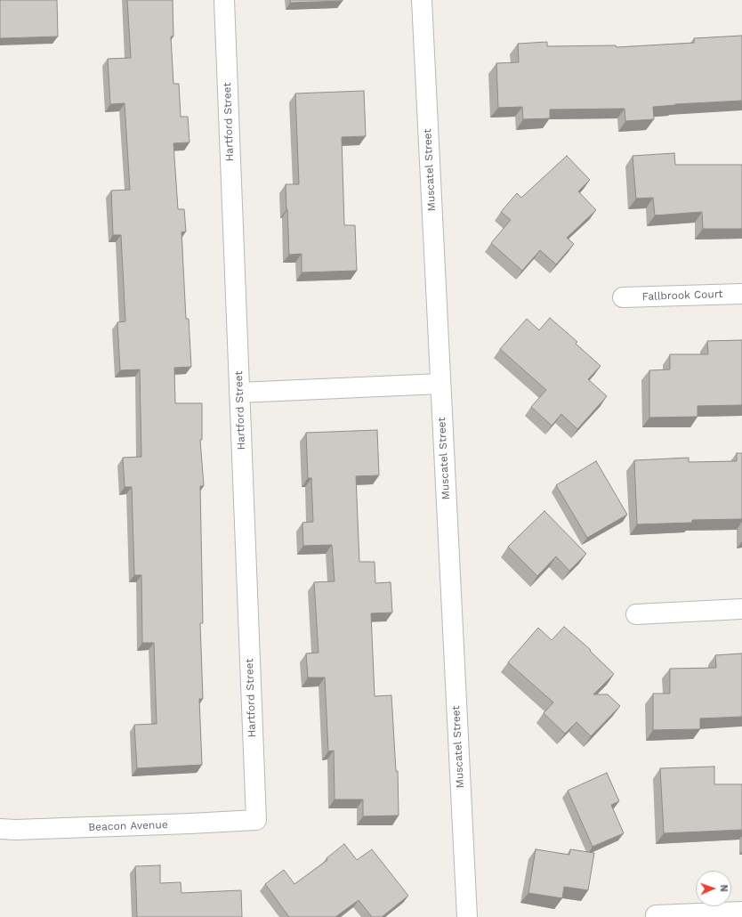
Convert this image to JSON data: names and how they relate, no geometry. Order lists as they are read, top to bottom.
{
  "streets": {
    "street": [
      "Hartford Street",
      "Muscatel Street",
      "Fallbrook Court",
      "Beacon Avenue"
    ]
  },
  "crossings": [
    ["Hartford Street", "Beacon Avenue"]
  ],
  "north": "right"
}
